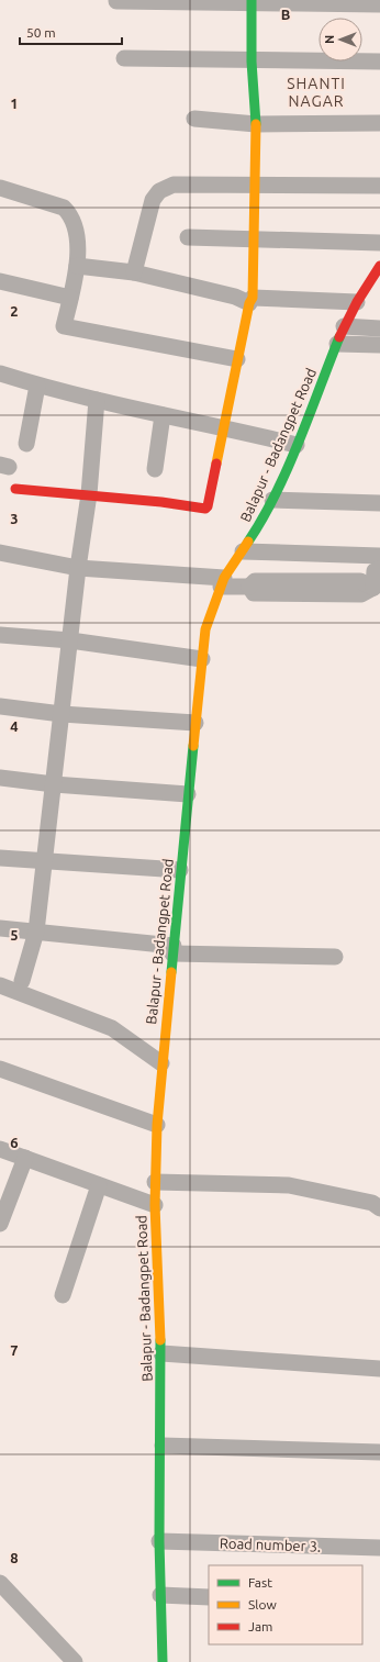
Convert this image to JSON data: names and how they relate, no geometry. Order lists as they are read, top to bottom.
{
  "streets": {
    "street": ["Balapur - Badangpet Road", "Road number 3."]
  },
  "crossings": [
    ["Balapur - Badangpet Road", "Road number 3."]
  ],
  "districts": ["SHANTI NAGAR"],
  "legend": ["Fast", "Slow", "Jam"],
  "scale_bar": "50 m",
  "north": "left",
  "grid": {
    "columns": ["B"],
    "rows": [
      "1",
      "2",
      "3",
      "4",
      "5",
      "6",
      "7",
      "8"
    ]
  }
}
